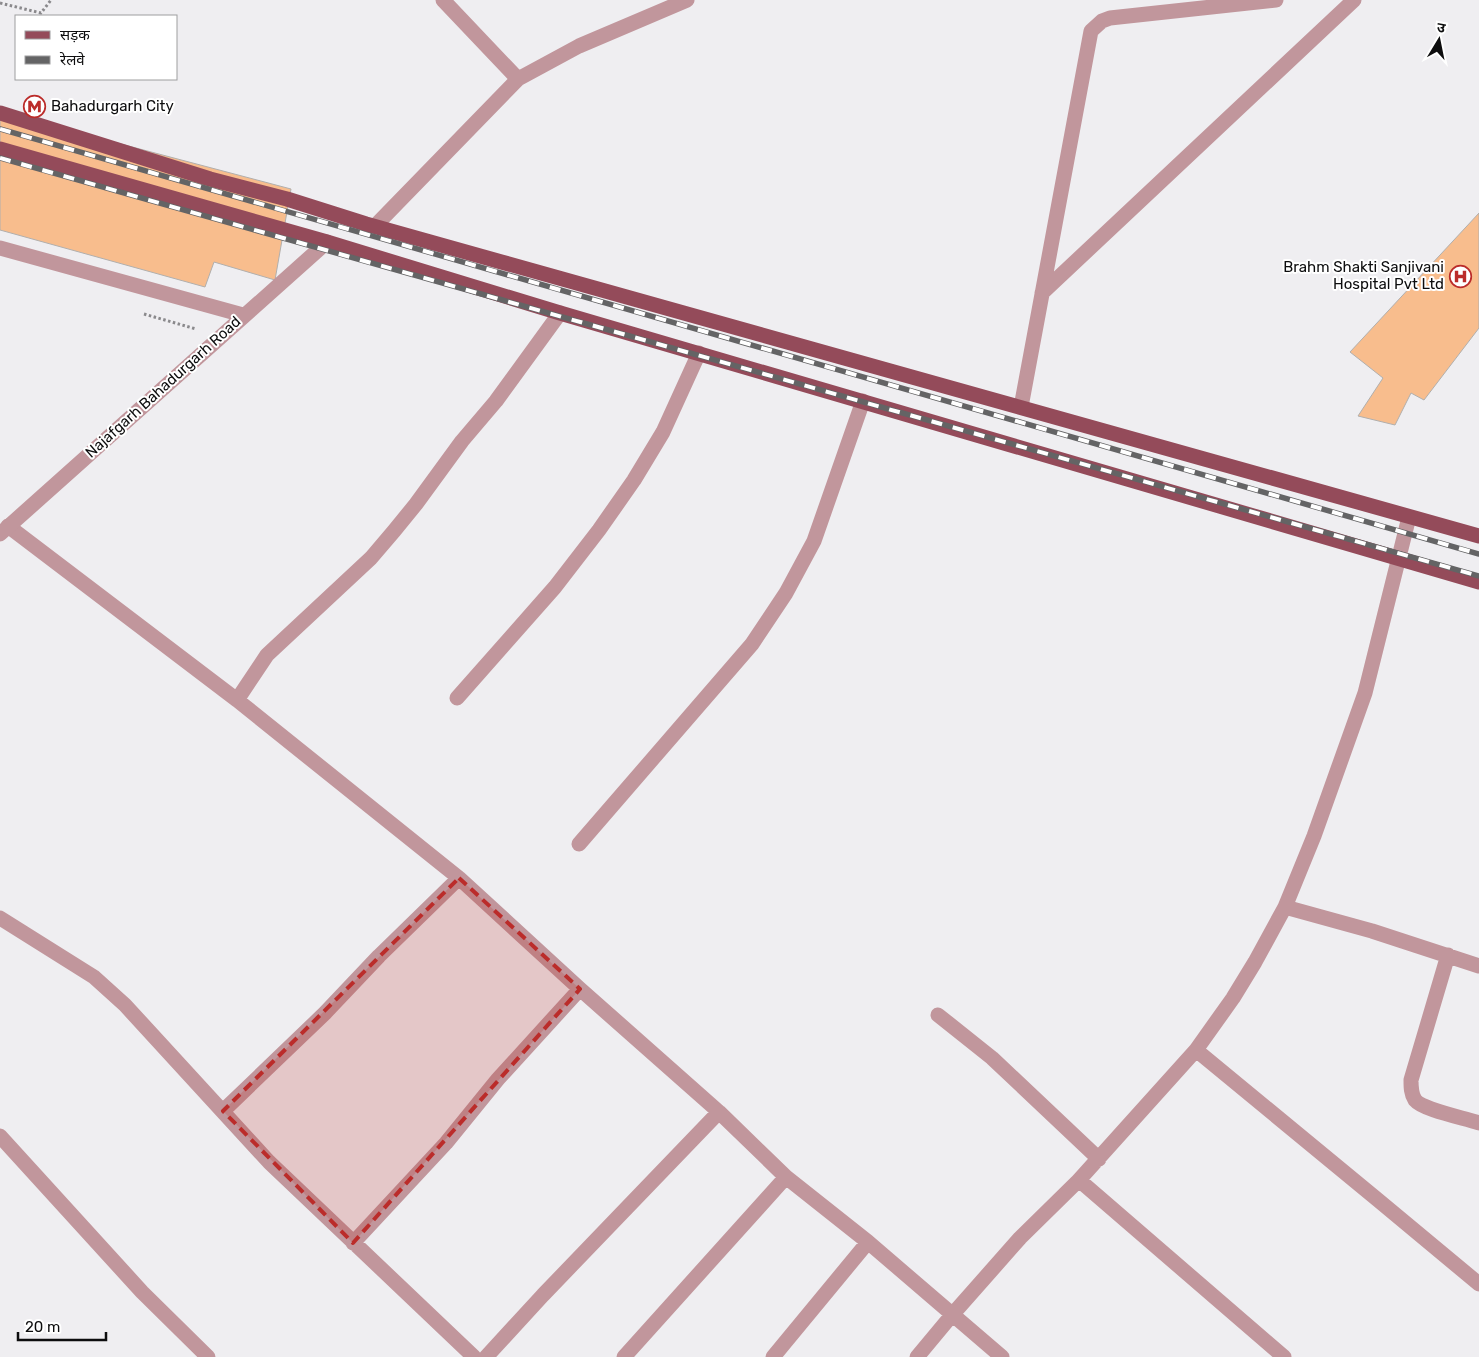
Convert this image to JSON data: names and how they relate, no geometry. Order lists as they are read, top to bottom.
{
  "streets": {
    "street": ["Najafgarh Bahadurgarh Road"]
  },
  "places": {
    "metro station": ["Bahadurgarh City"],
    "hospital": ["Brahm Shakti Sanjivani Hospital Pvt Ltd"]
  },
  "legend": ["सड़क", "रेलवे"],
  "scale_bar": "20 m",
  "north": "top"
}
